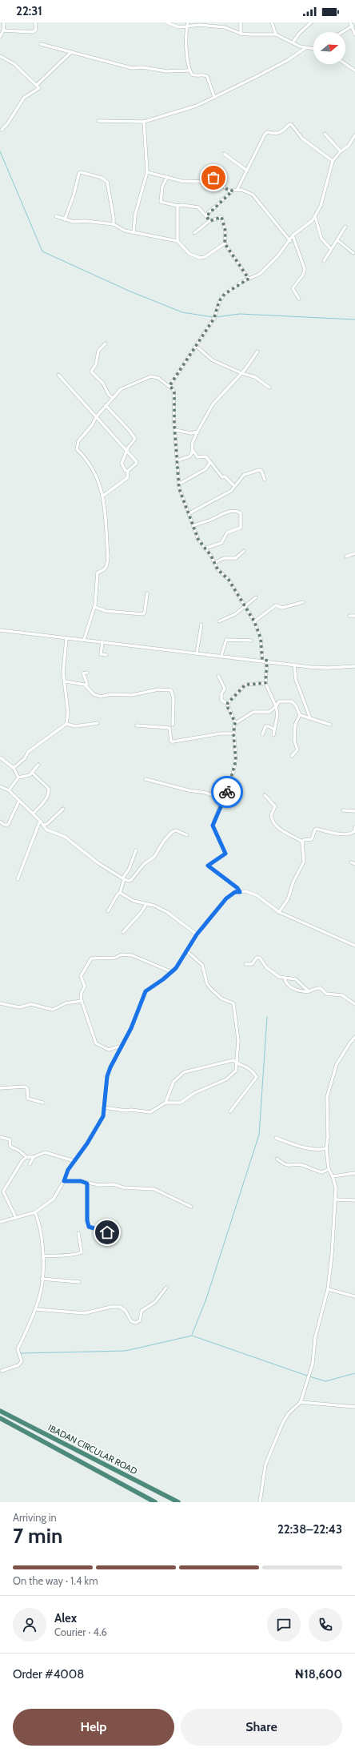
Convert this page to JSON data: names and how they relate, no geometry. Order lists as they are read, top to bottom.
{
  "streets": {
    "highway": ["IBADAN CIRCULAR ROAD"]
  },
  "north": "right",
  "page": {
    "status": "22:31",
    "heading": ["7 min", "Arriving in", "22:38–22:43"],
    "panel": [
      "Alex",
      "Courier · 4.6",
      "Order #4008",
      "₦18,600"
    ],
    "bar": "On the way · 1.4 km",
    "buttons": ["Help", "Share"]
  }
}
